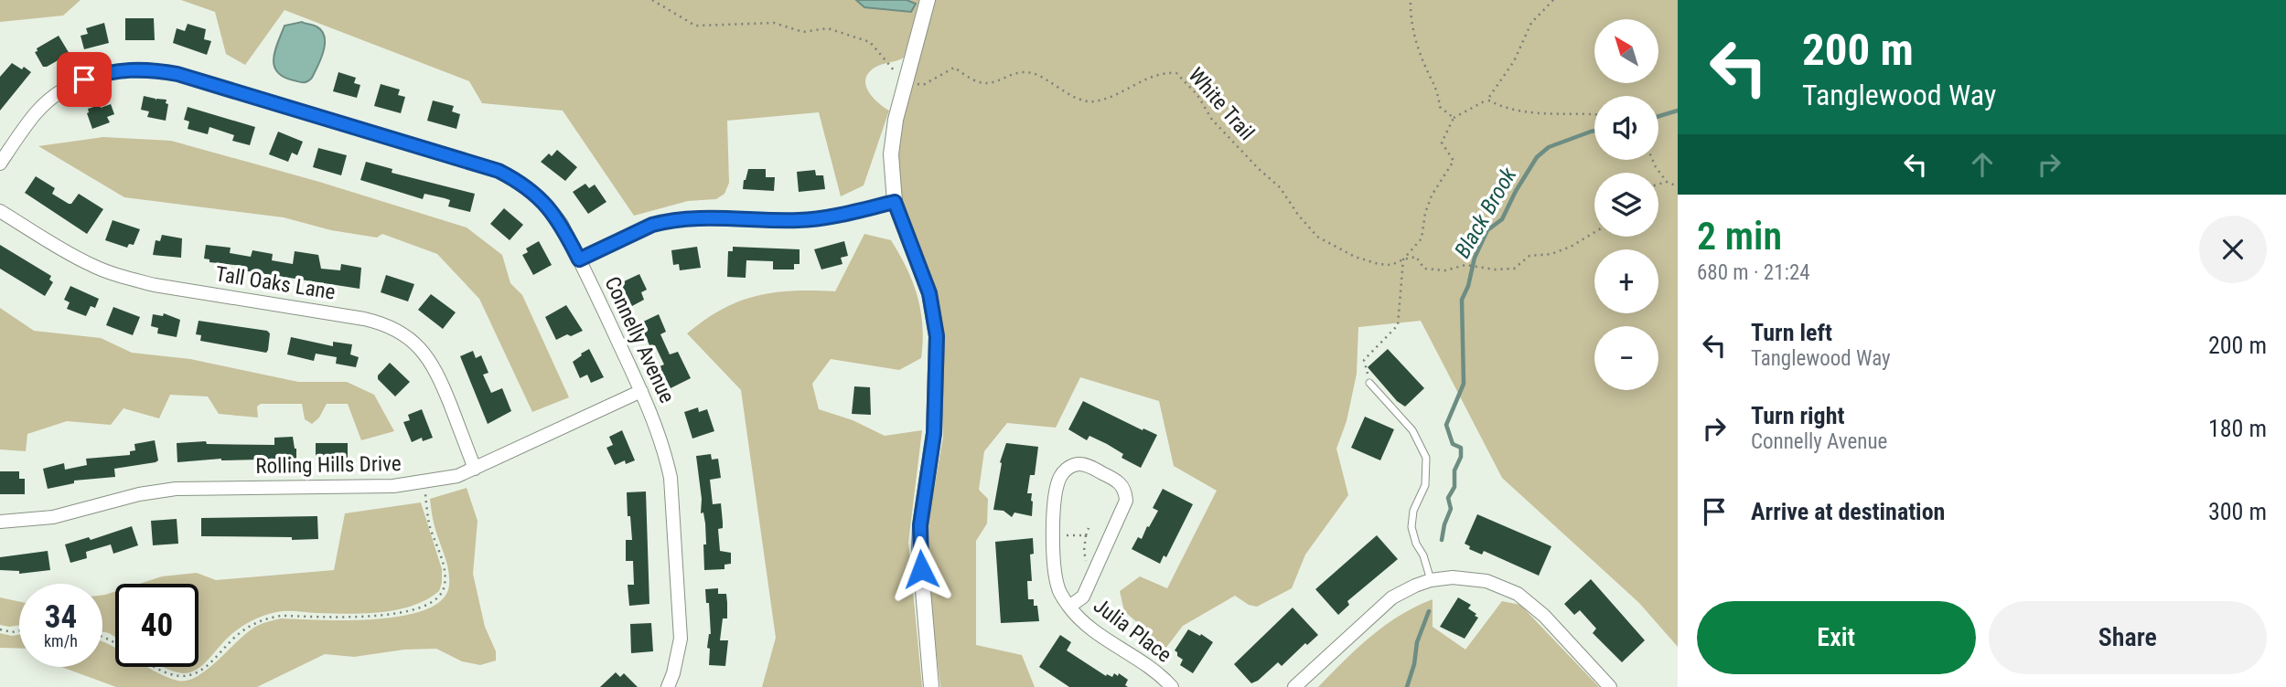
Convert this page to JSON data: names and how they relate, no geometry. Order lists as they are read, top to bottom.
{
  "streets": {
    "street": [
      "Tall Oaks Lane",
      "Connelly Avenue",
      "Rolling Hills Drive",
      "Julia Place"
    ],
    "path": ["White Trail"]
  },
  "crossings": [
    ["Tall Oaks Lane", "Rolling Hills Drive"],
    ["Connelly Avenue", "Rolling Hills Drive"]
  ],
  "water": ["Black Brook"],
  "north": "top left",
  "page": {
    "turn": ["200 m", "Tanglewood Way"],
    "map_buttons": ["+", "−"],
    "heading": ["2 min", "680 m · 21:24"],
    "list": [
      {
        "name": "Turn left",
        "note": "Tanglewood Way",
        "value": "200 m"
      },
      {
        "name": "Turn right",
        "note": "Connelly Avenue",
        "value": "180 m"
      },
      {
        "name": "Arrive at destination",
        "value": "300 m"
      }
    ],
    "speed": "34 km/h",
    "limit": "40",
    "buttons": ["Exit", "Share"]
  }
}
